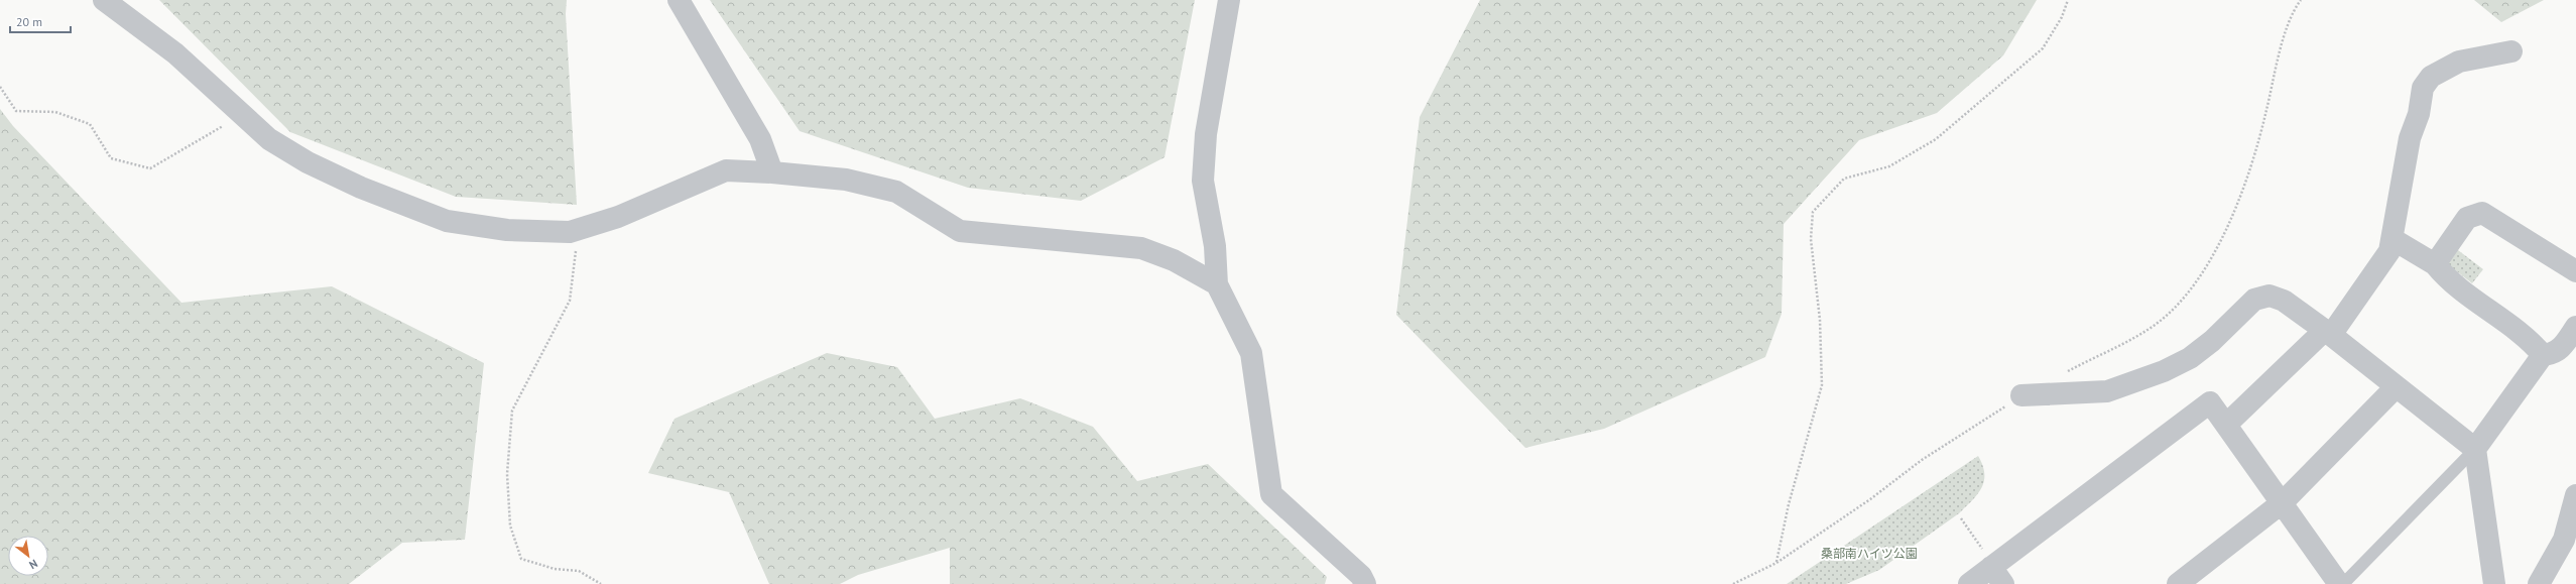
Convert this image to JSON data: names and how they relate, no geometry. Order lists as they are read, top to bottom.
{
  "parks": ["桑部南ハイツ公園"],
  "scale_bar": "20 m",
  "north": "bottom right"
}
